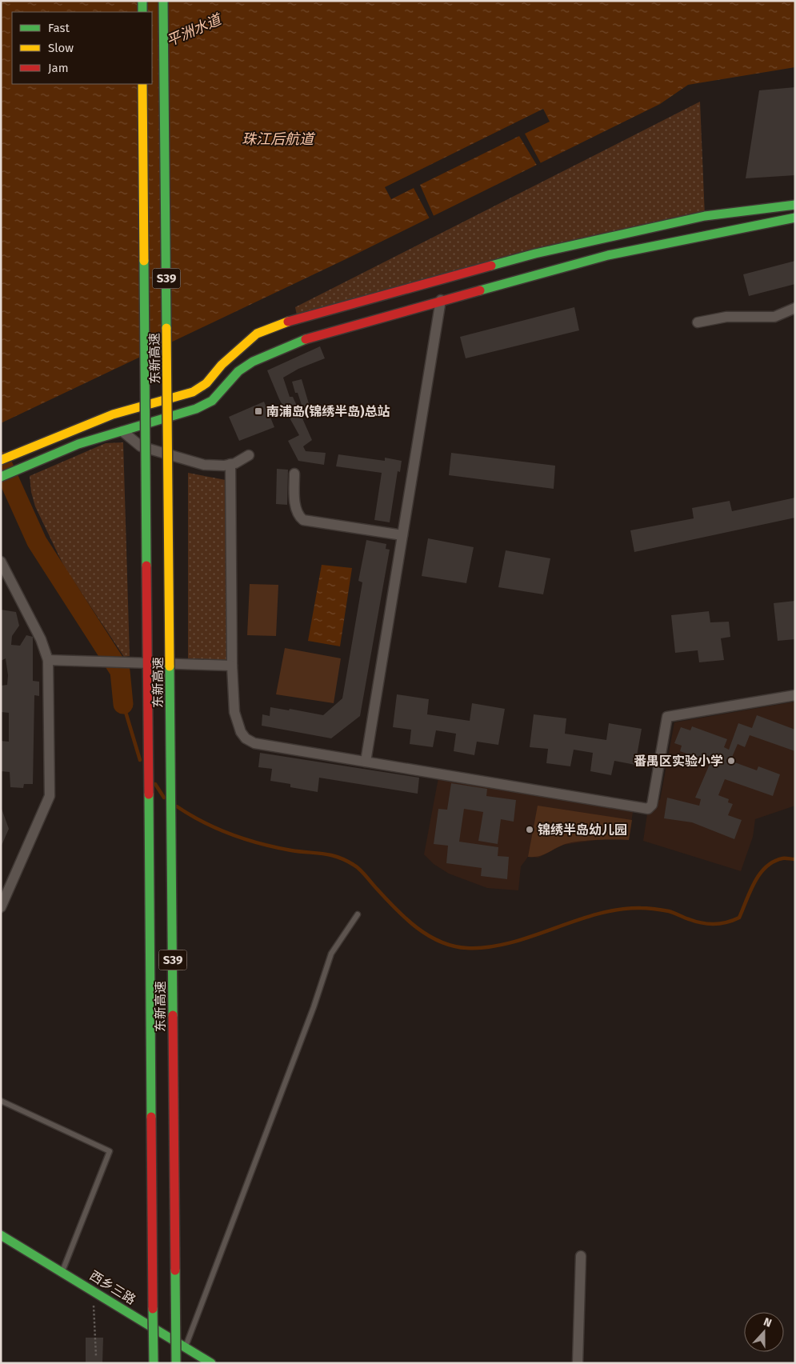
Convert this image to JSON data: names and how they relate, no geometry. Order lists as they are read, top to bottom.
{
  "streets": {
    "main road": ["S39", "东新高速", "西乡三路"]
  },
  "water": ["平洲水道", "珠江后航道"],
  "places": {
    "transit": ["南浦岛(锦绣半岛)总站"],
    "other": ["番禺区实验小学", "锦绣半岛幼儿园"]
  },
  "legend": ["Fast", "Slow", "Jam"],
  "north": "top"
}
